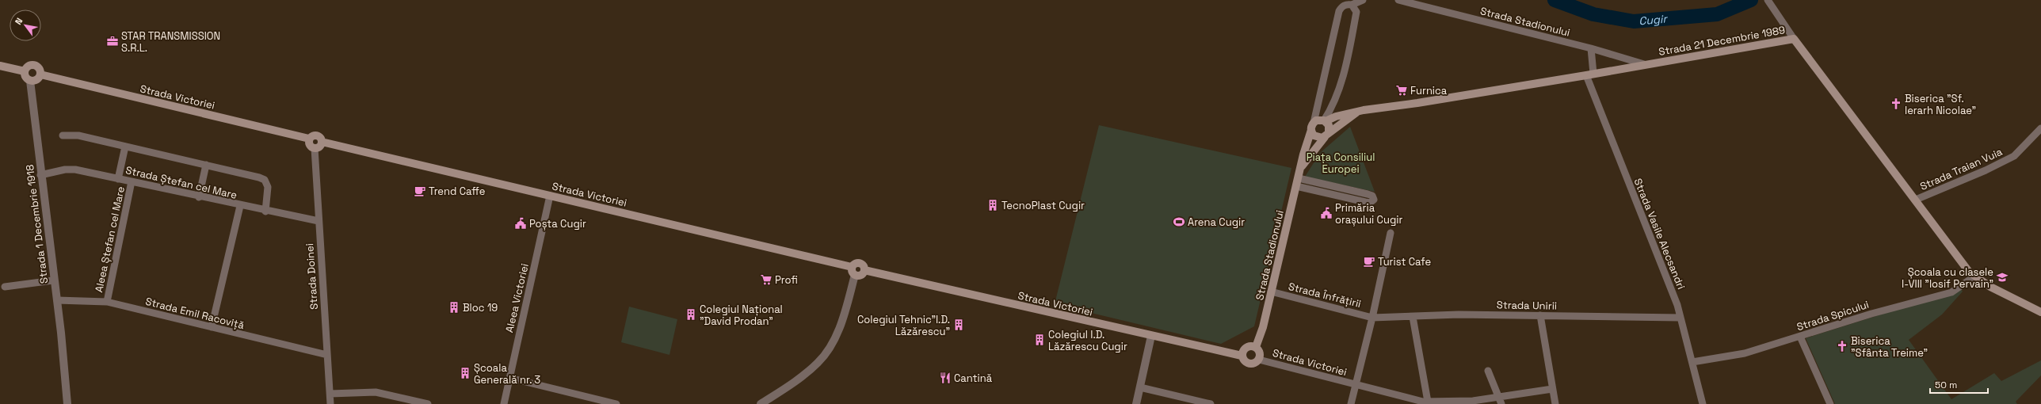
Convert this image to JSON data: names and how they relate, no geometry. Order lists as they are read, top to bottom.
{
  "streets": {
    "main road": ["Strada Stadionului", "Strada 21 Decembrie 1989", "Strada Victoriei"],
    "street": [
      "Strada Traian Vuia",
      "Strada Ștefan cel Mare",
      "Strada 1 Decembrie 1918",
      "Strada Vasile Alecsandri",
      "Aleea Ștefan cel Mare",
      "Strada Doinei",
      "Strada Înfrățirii",
      "Aleea Victoriei",
      "Strada Unirii",
      "Strada Emil Racoviță",
      "Strada Spicului"
    ]
  },
  "crossings": [
    ["Strada Stadionului", "Strada 21 Decembrie 1989"],
    ["Strada Stadionului", "Strada Victoriei"],
    ["Strada Stadionului", "Strada Înfrățirii"],
    ["Strada 21 Decembrie 1989", "Strada Traian Vuia"],
    ["Strada 21 Decembrie 1989", "Strada Vasile Alecsandri"],
    ["Strada 21 Decembrie 1989", "Strada Spicului"],
    ["Strada Victoriei", "Strada 1 Decembrie 1918"],
    ["Strada Victoriei", "Strada Doinei"],
    ["Strada Victoriei", "Aleea Victoriei"],
    ["Strada Ștefan cel Mare", "Strada 1 Decembrie 1918"],
    ["Strada Ștefan cel Mare", "Aleea Ștefan cel Mare"],
    ["Strada Ștefan cel Mare", "Strada Doinei"],
    ["Strada 1 Decembrie 1918", "Strada Emil Racoviță"],
    ["Strada Vasile Alecsandri", "Strada Unirii"],
    ["Strada Vasile Alecsandri", "Strada Spicului"],
    ["Aleea Ștefan cel Mare", "Strada Emil Racoviță"],
    ["Strada Doinei", "Strada Emil Racoviță"],
    ["Strada Înfrățirii", "Strada Unirii"]
  ],
  "water": ["Cugir"],
  "parks": ["Piața Consiliul Europei"],
  "places": {
    "office": ["STAR TRANSMISSION S.R.L."],
    "supermarket": ["Furnica", "Profi"],
    "church": ["Biserica \"Sf. Ierarh Nicolae\"", "Biserica \"Sfânta Treime\""],
    "cafe": ["Trend Caffe", "Turist Cafe"],
    "building": [
      "TecnoPlast Cugir",
      "Bloc 19",
      "Colegiul Național \"David Prodan\"",
      "Colegiul Tehnic\"I.D. Lăzărescu\"",
      "Colegiul I.D. Lăzărescu Cugir",
      "Școala Generală nr. 3"
    ],
    "public building": ["Primăria orașului Cugir", "Poșta Cugir"],
    "sports": ["Arena Cugir"],
    "school or university": ["Școala cu clasele I-VIII \"Iosif Pervain\""],
    "restaurant": ["Cantină"]
  },
  "scale_bar": "50 m",
  "north": "top left"
}
